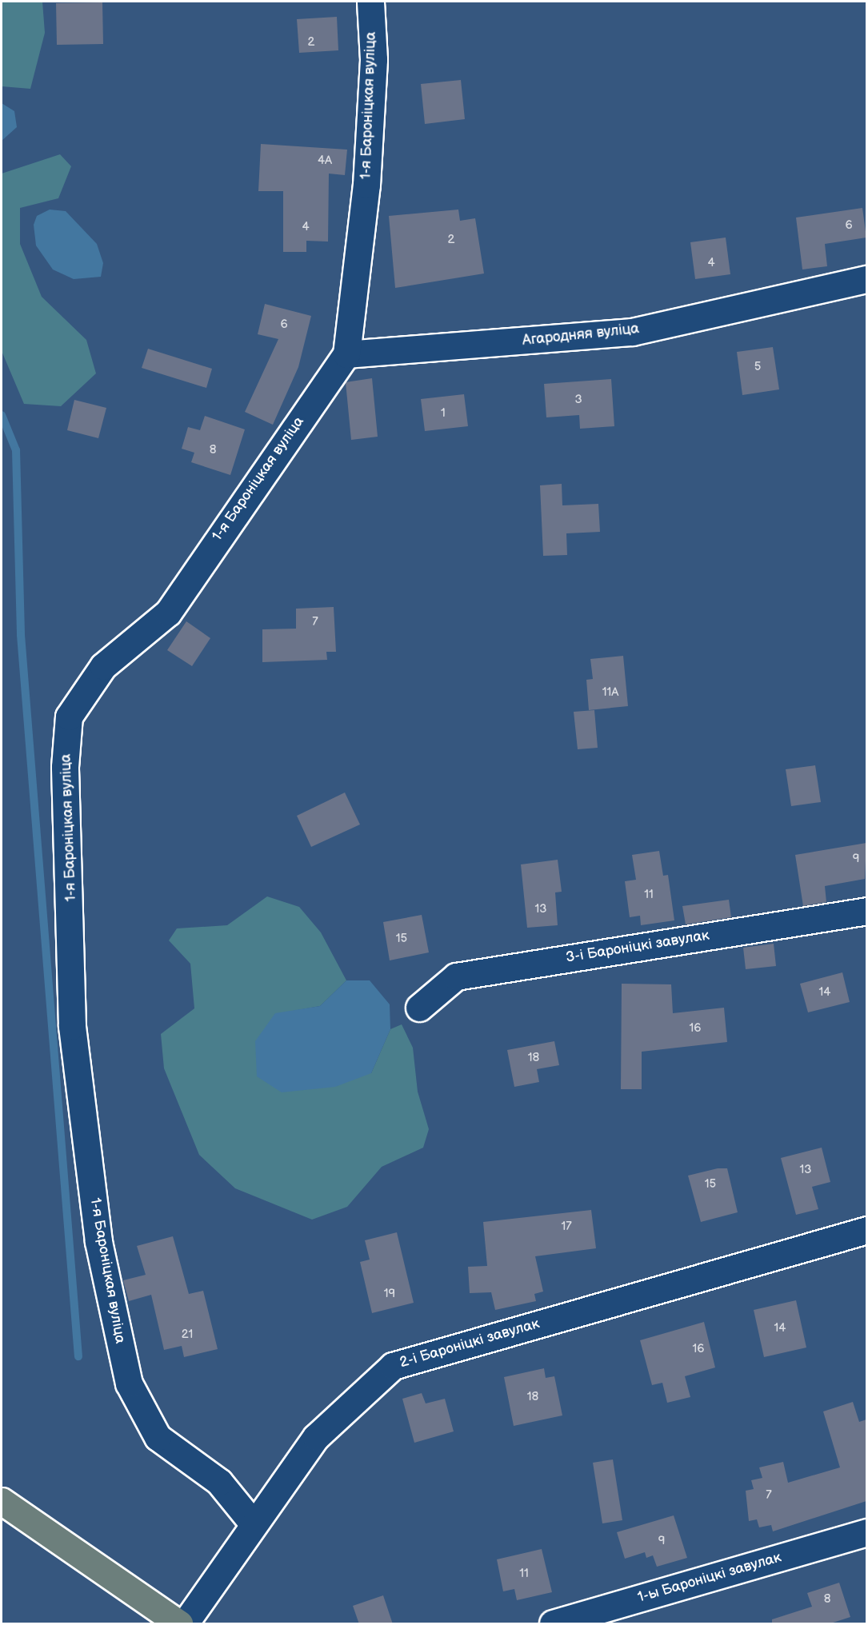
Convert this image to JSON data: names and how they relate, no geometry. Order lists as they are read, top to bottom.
{
  "streets": {
    "street": [
      "1-я Бароніцкая вуліца",
      "Агародняя вуліца",
      "3-і Бароніцкі завулак",
      "2-і Бароніцкі завулак",
      "1-ы Бароніцкі завулак"
    ]
  },
  "crossings": [
    ["1-я Бароніцкая вуліца", "Агародняя вуліца"],
    ["1-я Бароніцкая вуліца", "2-і Бароніцкі завулак"]
  ],
  "house_numbers": [
    "2",
    "4А",
    "6",
    "4",
    "2",
    "4",
    "6",
    "5",
    "3",
    "1",
    "8",
    "7",
    "11А",
    "9",
    "11",
    "13",
    "15",
    "14",
    "16",
    "18",
    "13",
    "15",
    "17",
    "19",
    "14",
    "21",
    "16",
    "18",
    "7",
    "9",
    "11",
    "8"
  ]
}
